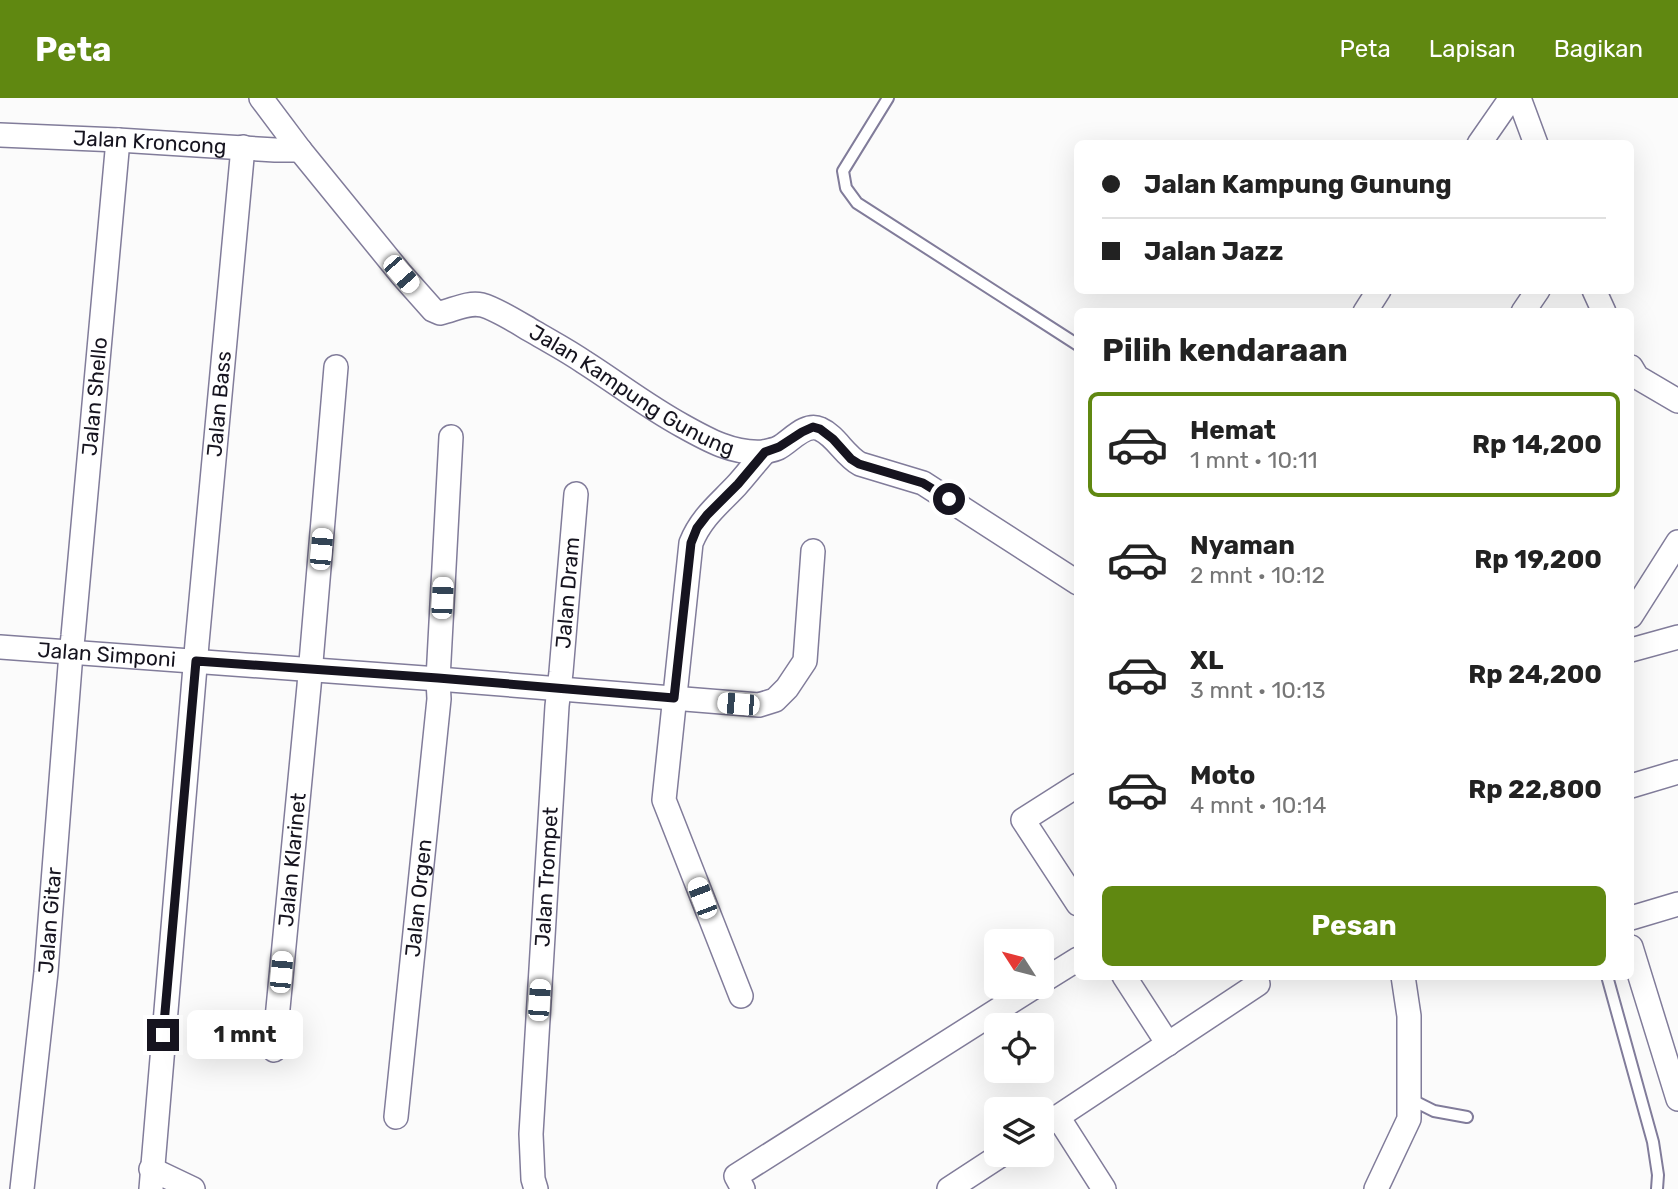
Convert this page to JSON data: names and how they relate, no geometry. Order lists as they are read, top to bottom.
{
  "streets": {
    "street": [
      "Jalan Kroncong",
      "Jalan Kampung Gunung",
      "Jalan Shello",
      "Jalan Bass",
      "Jalan Dram",
      "Jalan Simponi",
      "Jalan Klarinet",
      "Jalan Trompet",
      "Jalan Orgen",
      "Jalan Gitar"
    ]
  },
  "crossings": [
    ["Jalan Kroncong", "Jalan Kampung Gunung"],
    ["Jalan Kroncong", "Jalan Shello"],
    ["Jalan Kroncong", "Jalan Bass"],
    ["Jalan Shello", "Jalan Simponi"],
    ["Jalan Shello", "Jalan Gitar"],
    ["Jalan Bass", "Jalan Simponi"],
    ["Jalan Dram", "Jalan Simponi"],
    ["Jalan Dram", "Jalan Trompet"],
    ["Jalan Simponi", "Jalan Klarinet"],
    ["Jalan Simponi", "Jalan Trompet"],
    ["Jalan Simponi", "Jalan Orgen"],
    ["Jalan Simponi", "Jalan Gitar"]
  ],
  "north": "top left",
  "page": {
    "header": "Peta",
    "nav": ["Peta", "Lapisan", "Bagikan"],
    "banner": ["Jalan Kampung Gunung", "Jalan Jazz"],
    "heading": "Pilih kendaraan",
    "list": [
      {
        "name": "Hemat",
        "note": "1 mnt · 10:11",
        "value": "Rp 14,200"
      },
      {
        "name": "Nyaman",
        "note": "2 mnt · 10:12",
        "value": "Rp 19,200"
      },
      {
        "name": "XL",
        "note": "3 mnt · 10:13",
        "value": "Rp 24,200"
      },
      {
        "name": "Moto",
        "note": "4 mnt · 10:14",
        "value": "Rp 22,800"
      }
    ],
    "buttons": "Pesan",
    "bubble": "1 mnt"
  }
}
